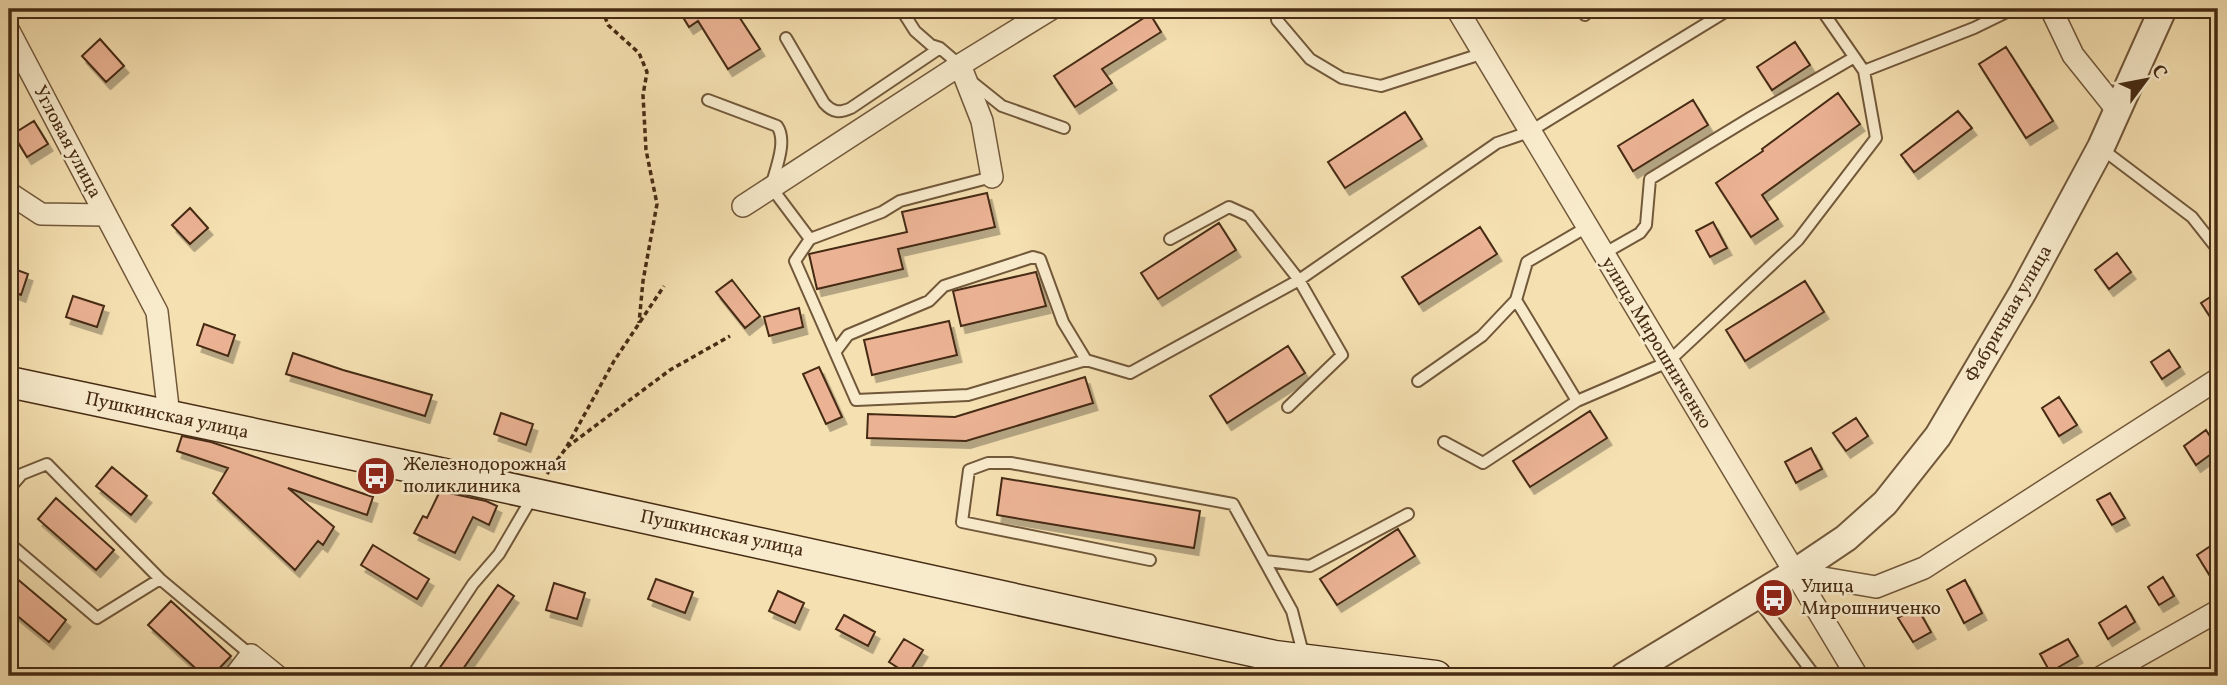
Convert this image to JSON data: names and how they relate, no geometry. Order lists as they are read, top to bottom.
{
  "streets": {
    "main road": ["Пушкинская улица"],
    "street": ["Угловая улица", "Фабричная улица", "улица Мирошниченко"]
  },
  "crossings": [
    ["Угловая улица", "Пушкинская улица"],
    ["Фабричная улица", "улица Мирошниченко"]
  ],
  "places": {
    "bus stop": ["Железнодорожная поликлиника", "Улица Мирошниченко"]
  },
  "north": "top right"
}
